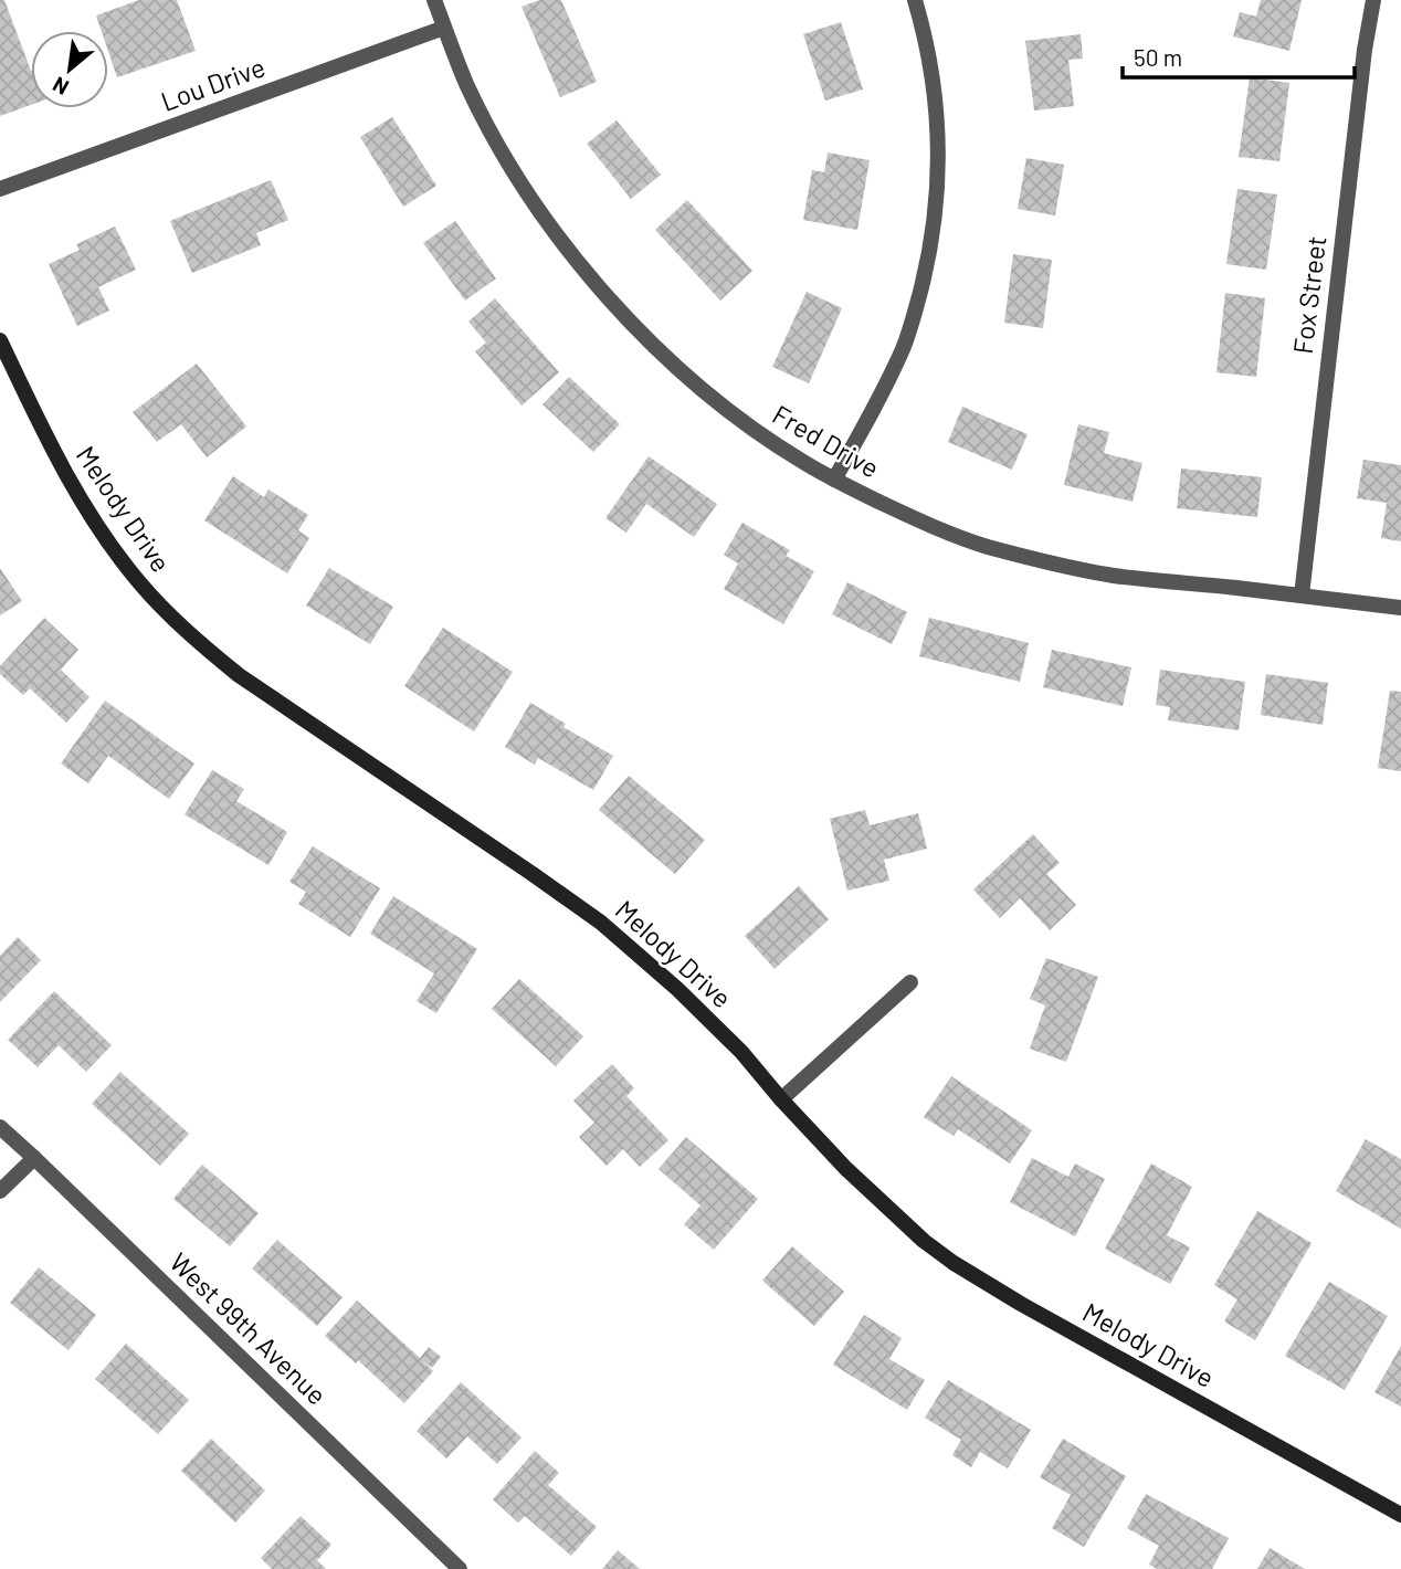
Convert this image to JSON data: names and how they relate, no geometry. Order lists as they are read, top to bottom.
{
  "streets": {
    "street": [
      "Lou Drive",
      "Fox Street",
      "Fred Drive",
      "Melody Drive",
      "West 99th Avenue"
    ]
  },
  "crossings": [
    ["Lou Drive", "Fred Drive"],
    ["Fox Street", "Fred Drive"]
  ],
  "scale_bar": "50 m",
  "north": "bottom left"
}
